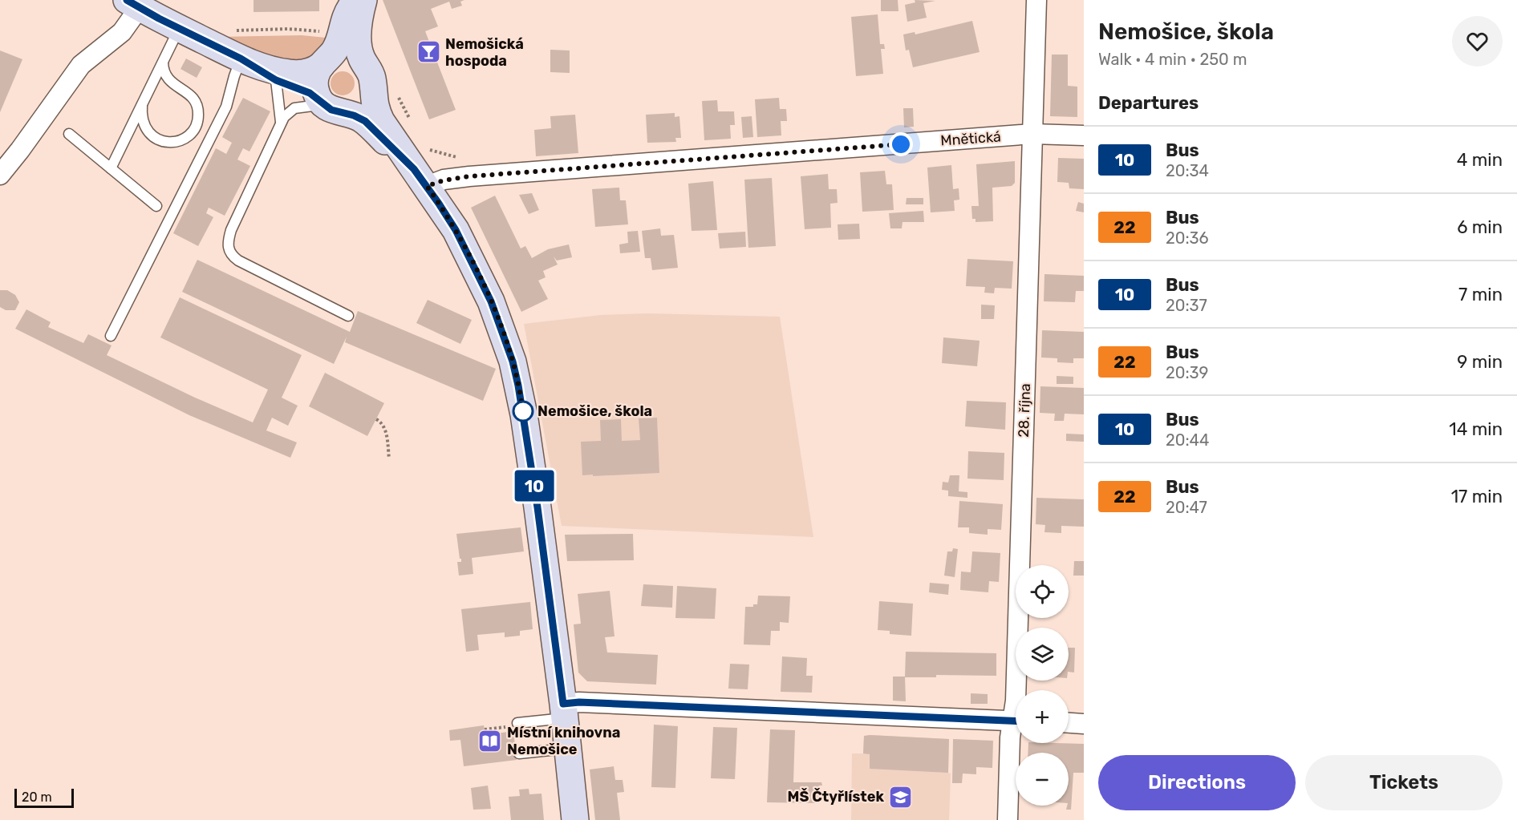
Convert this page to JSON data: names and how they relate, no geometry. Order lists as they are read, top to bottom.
{
  "streets": {
    "street": ["Mnětická", "28. října"]
  },
  "crossings": [
    ["Mnětická", "28. října"]
  ],
  "places": {
    "bar": ["Nemošická hospoda"],
    "other": ["Nemošice, škola"],
    "library": ["Místní knihovna Nemošice"],
    "school or university": ["MŠ Čtyřlístek"]
  },
  "lines": ["bus line 10"],
  "scale_bar": "20 m",
  "page": {
    "on_map": "10",
    "heading": [
      ["Nemošice, škola", "Walk · 4 min · 250 m"],
      "Departures"
    ],
    "list": [
      {
        "mark": "10",
        "name": "Bus",
        "note": "20:34",
        "value": "4 min"
      },
      {
        "mark": "22",
        "name": "Bus",
        "note": "20:36",
        "value": "6 min"
      },
      {
        "mark": "10",
        "name": "Bus",
        "note": "20:37",
        "value": "7 min"
      },
      {
        "mark": "22",
        "name": "Bus",
        "note": "20:39",
        "value": "9 min"
      },
      {
        "mark": "10",
        "name": "Bus",
        "note": "20:44",
        "value": "14 min"
      },
      {
        "mark": "22",
        "name": "Bus",
        "note": "20:47",
        "value": "17 min"
      }
    ],
    "map_buttons": ["+", "−"],
    "buttons": ["Directions", "Tickets"],
    "scale": "20 m"
  }
}
